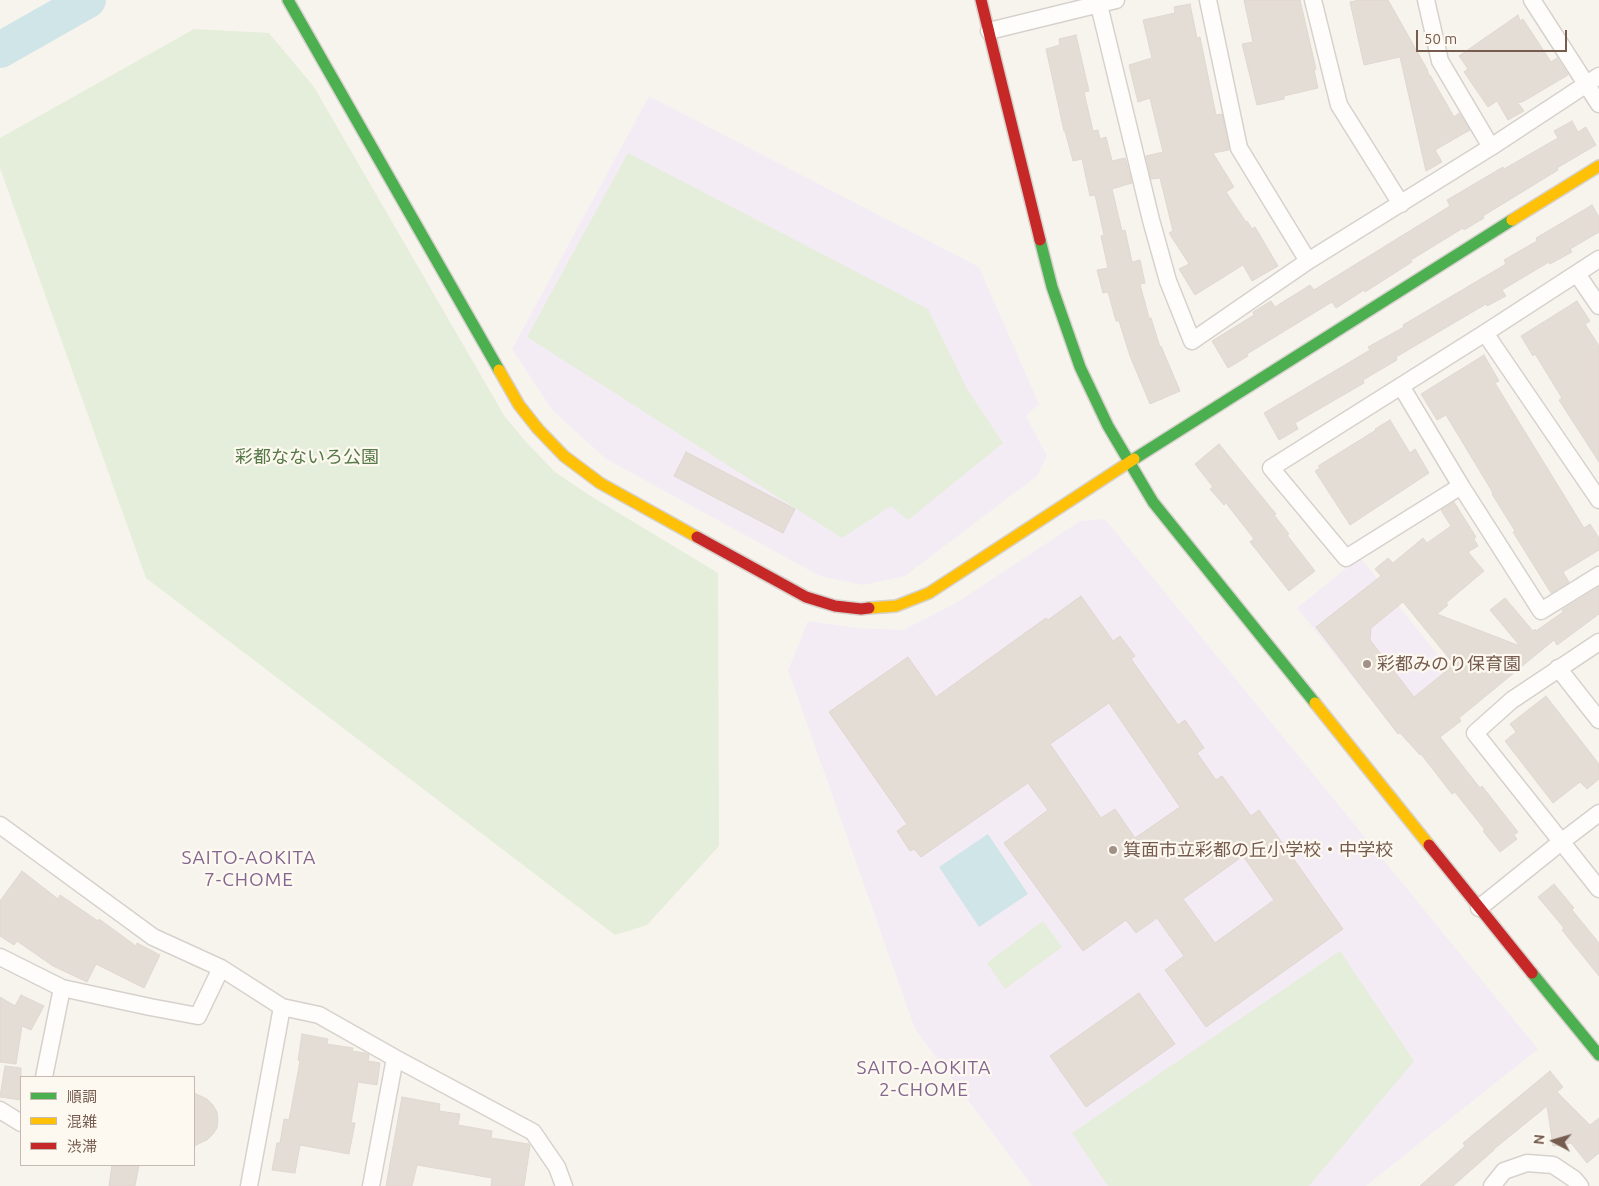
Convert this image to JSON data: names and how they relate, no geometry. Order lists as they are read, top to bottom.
{
  "districts": ["SAITO-AOKITA 7-CHOME", "SAITO-AOKITA 2-CHOME"],
  "parks": ["彩都なないろ公園"],
  "places": ["彩都みのり保育園", "箕面市立彩都の丘小学校・中学校"],
  "legend": ["順調", "混雑", "渋滞"],
  "scale_bar": "50 m",
  "north": "left"
}
